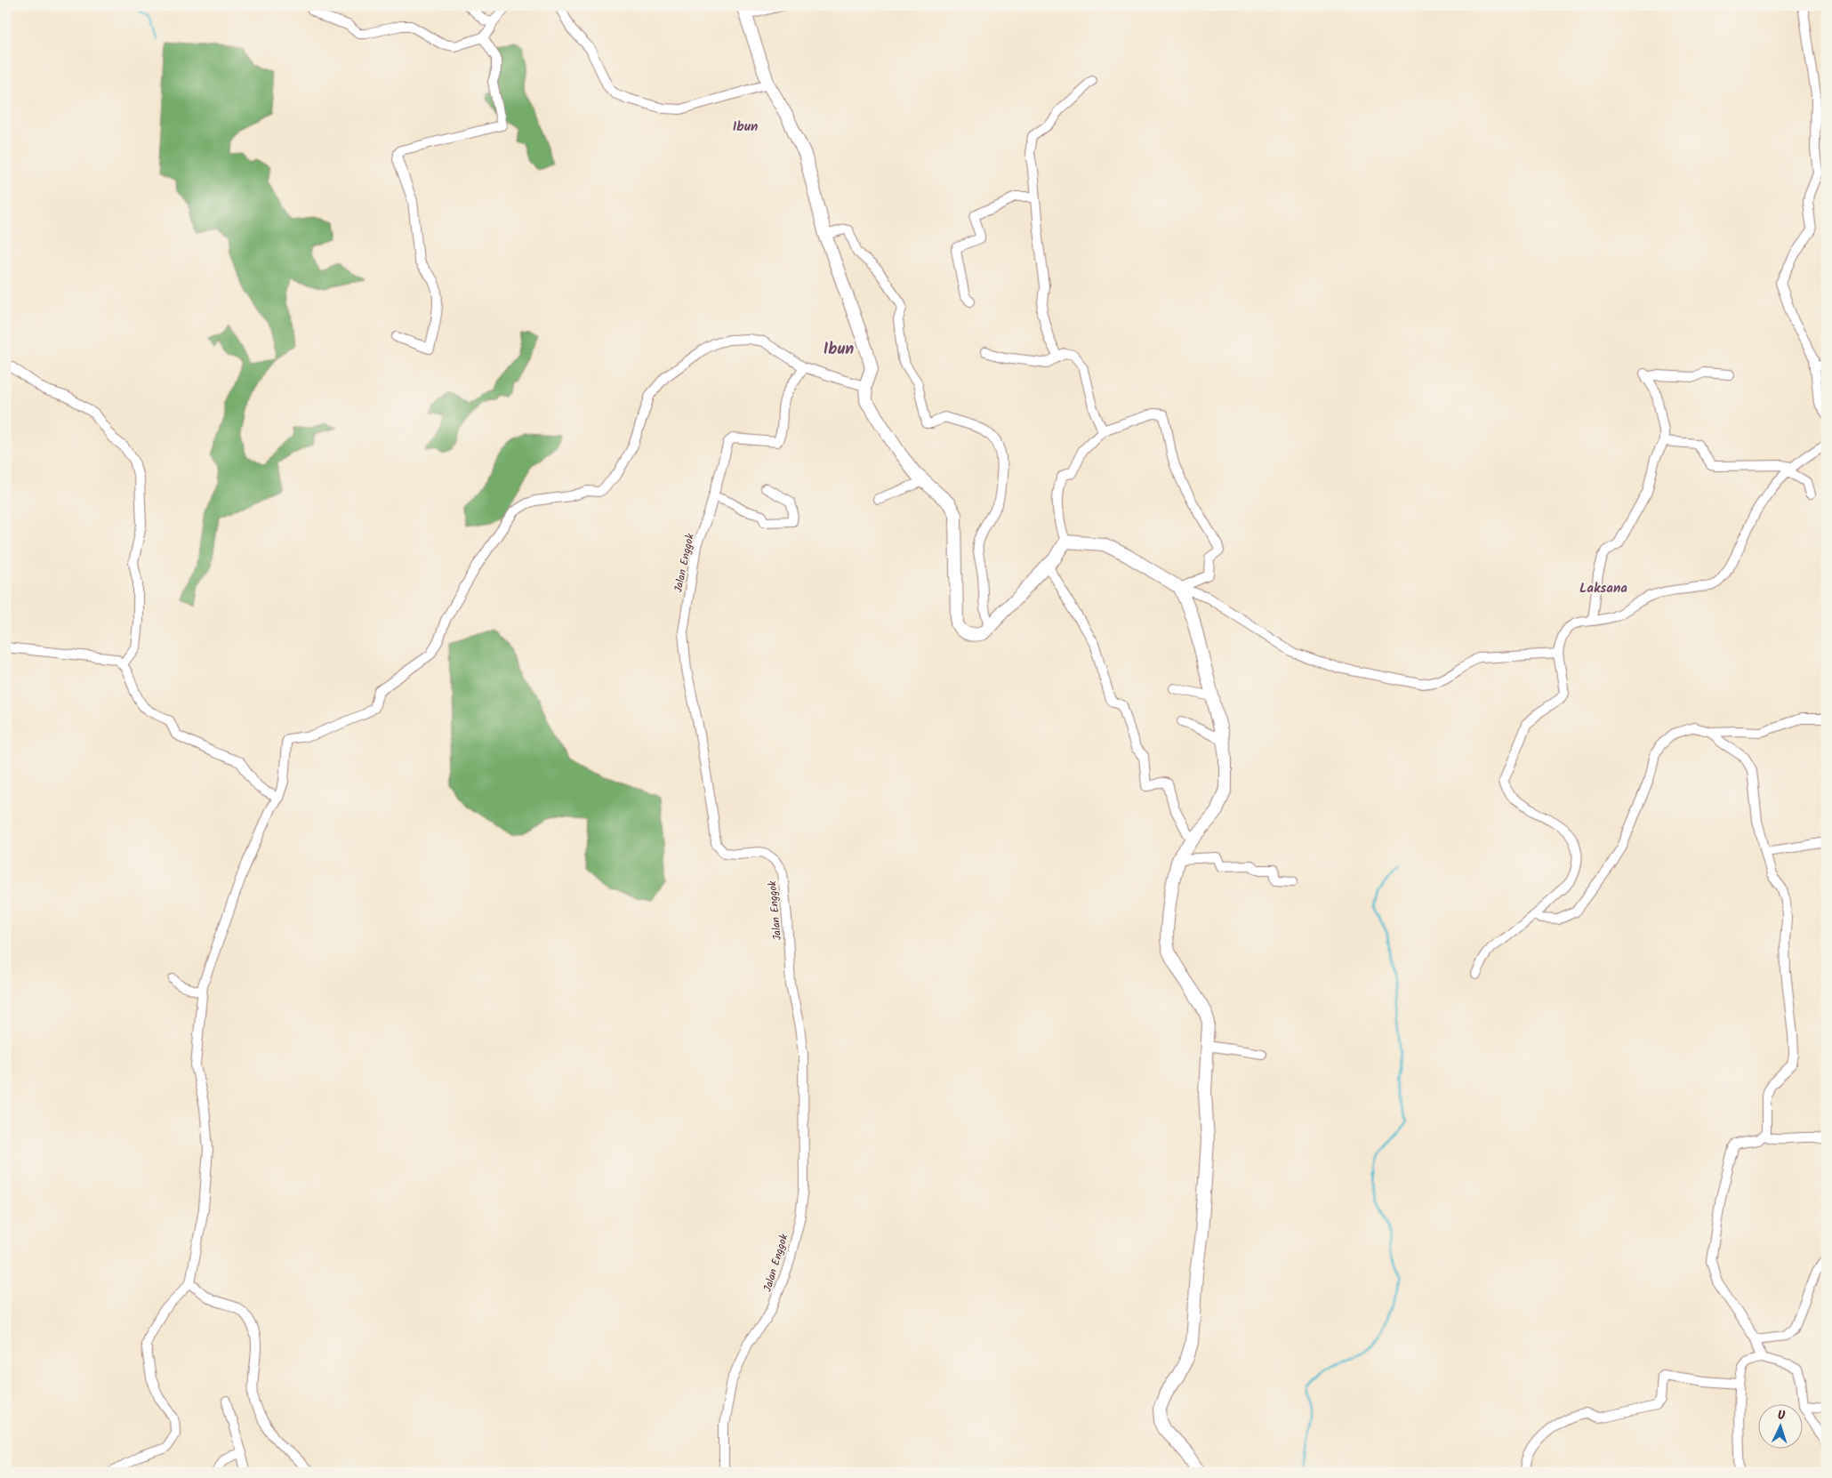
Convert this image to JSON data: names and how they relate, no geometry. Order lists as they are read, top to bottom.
{
  "streets": {
    "street": ["Jalan Enggok"]
  },
  "districts": ["Ibun", "Ibun", "Laksana"],
  "north": "top"
}
